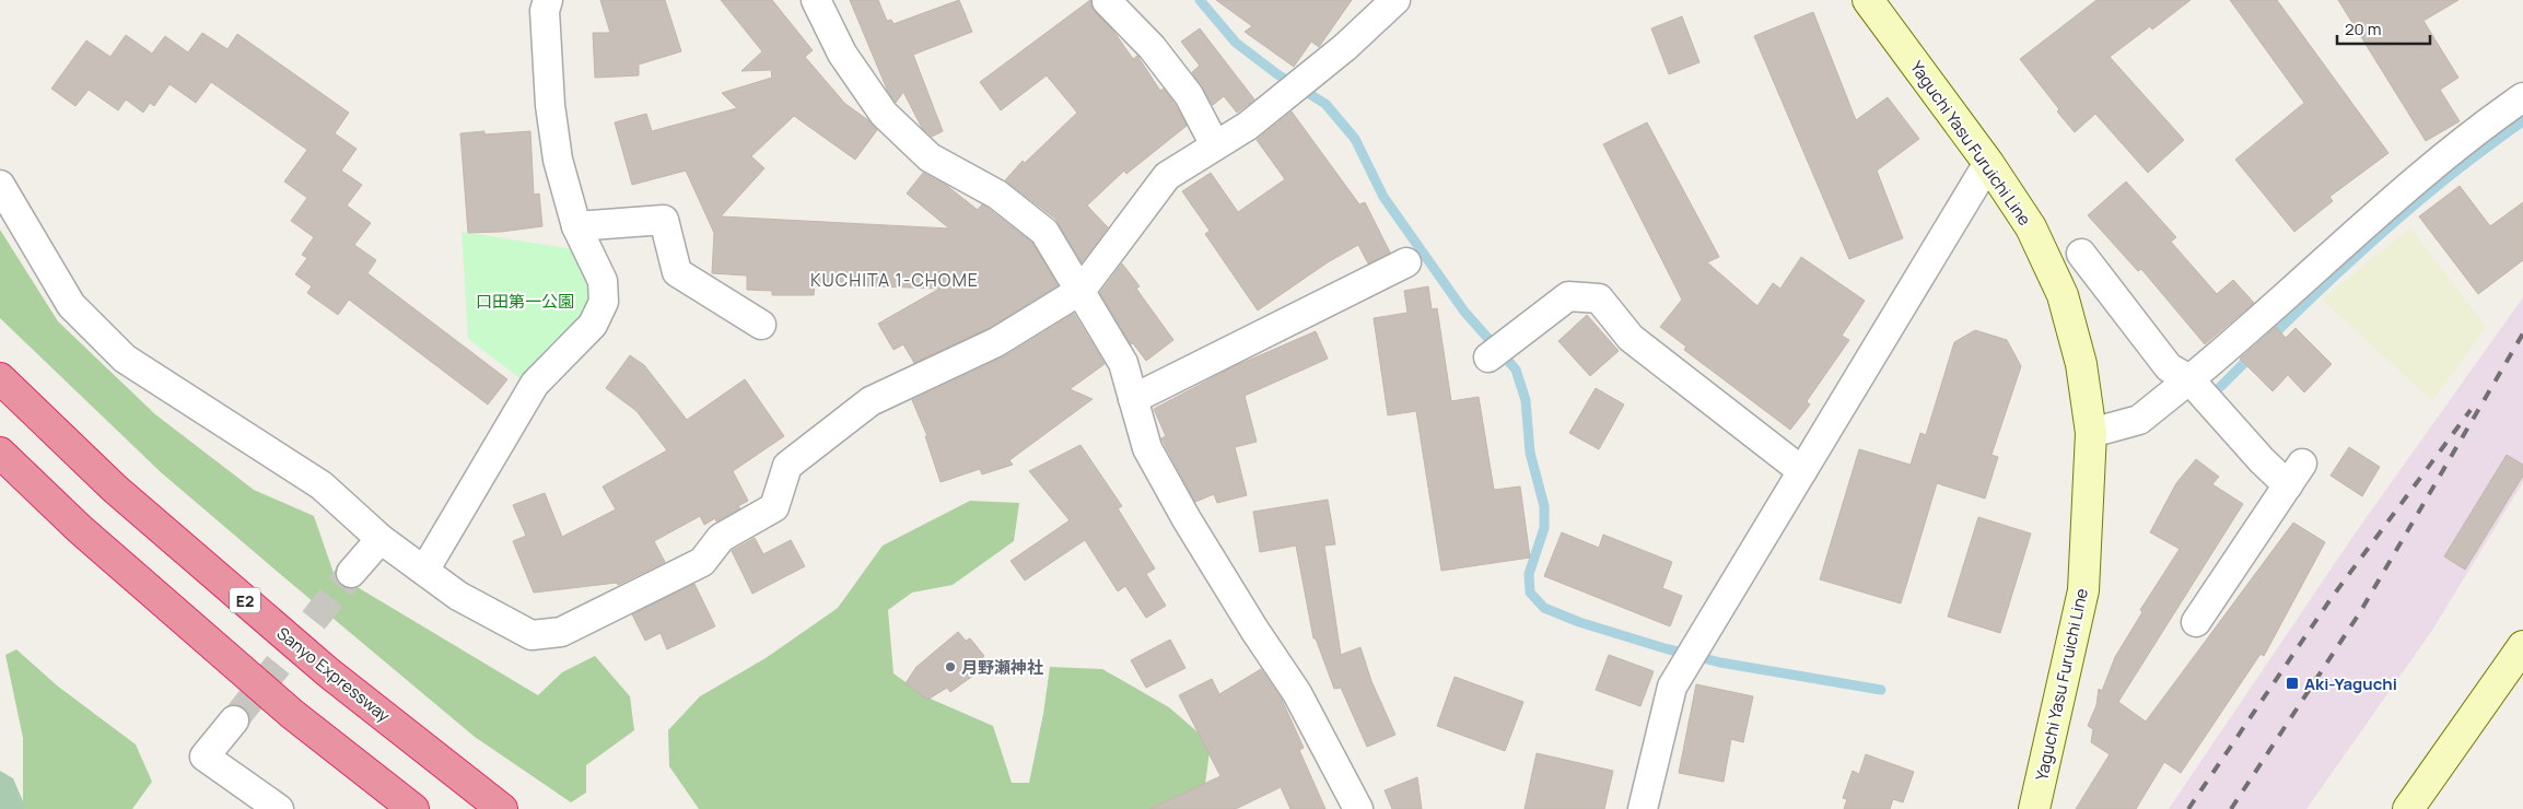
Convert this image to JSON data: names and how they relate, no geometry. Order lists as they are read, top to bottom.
{
  "streets": {
    "highway": ["E2", "Sanyo Expressway"],
    "main road": ["Yaguchi Yasu Furuichi Line"]
  },
  "districts": ["KUCHITA 1-CHOME"],
  "parks": ["口田第一公園"],
  "places": {
    "other": ["月野瀬神社"],
    "transit": ["Aki-Yaguchi"]
  },
  "scale_bar": "20 m"
}
